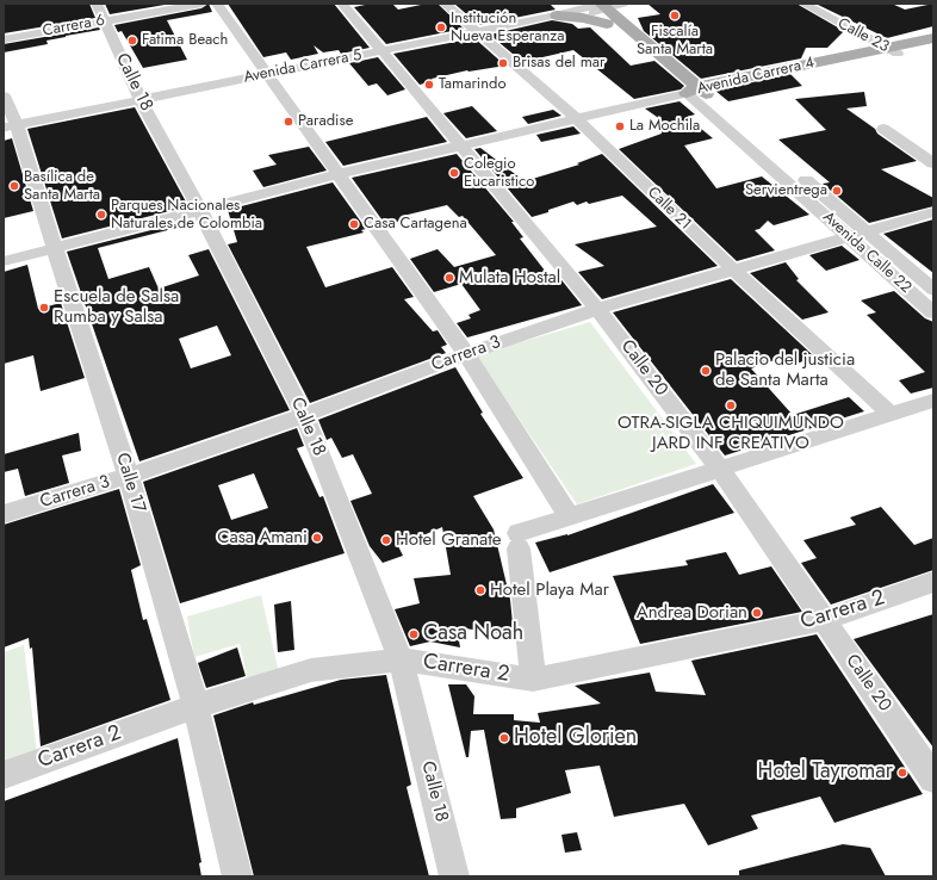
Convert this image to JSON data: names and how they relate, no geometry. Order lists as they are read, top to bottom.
{
  "streets": {
    "main road": ["Avenida Carrera 4", "Avenida Calle 22"],
    "street": [
      "Carrera 6",
      "Calle 23",
      "Avenida Carrera 5",
      "Calle 18",
      "Calle 21",
      "Carrera 3",
      "Calle 20",
      "Calle 17",
      "Carrera 2"
    ]
  },
  "crossings": [
    ["Carrera 6", "Calle 18"],
    ["Calle 23", "Avenida Carrera 4"],
    ["Avenida Carrera 5", "Calle 18"],
    ["Avenida Carrera 5", "Calle 21"],
    ["Avenida Carrera 5", "Avenida Calle 22"],
    ["Avenida Carrera 5", "Calle 20"],
    ["Avenida Carrera 5", "Calle 17"],
    ["Avenida Carrera 4", "Avenida Calle 22"],
    ["Calle 18", "Carrera 3"],
    ["Calle 18", "Carrera 2"],
    ["Calle 21", "Carrera 3"],
    ["Avenida Calle 22", "Carrera 3"],
    ["Carrera 3", "Calle 20"],
    ["Carrera 3", "Calle 17"],
    ["Calle 20", "Carrera 2"],
    ["Calle 17", "Carrera 2"]
  ],
  "places": [
    "Fiscalía Santa Marta",
    "Institución Nueva Esperanza",
    "Fatima Beach",
    "Brisas del mar",
    "Tamarindo",
    "Paradise",
    "La Mochila",
    "Colegio Eucaristico",
    "Basílica de Santa Marta",
    "Servientrega",
    "Parques Nacionales Naturales de Colombia",
    "Casa Cartagena",
    "Mulata Hostal",
    "Escuela de Salsa Rumba y Salsa",
    "Palacio del justicia de Santa Marta",
    "OTRA-SIGLA CHIQUIMUNDO JARD INF CREATIVO",
    "Casa Amani",
    "Hotel Granate",
    "Hotel Playa Mar",
    "Andrea Dorian",
    "Casa Noah",
    "Hotel Glorien",
    "Hotel Tayromar"
  ]
}
